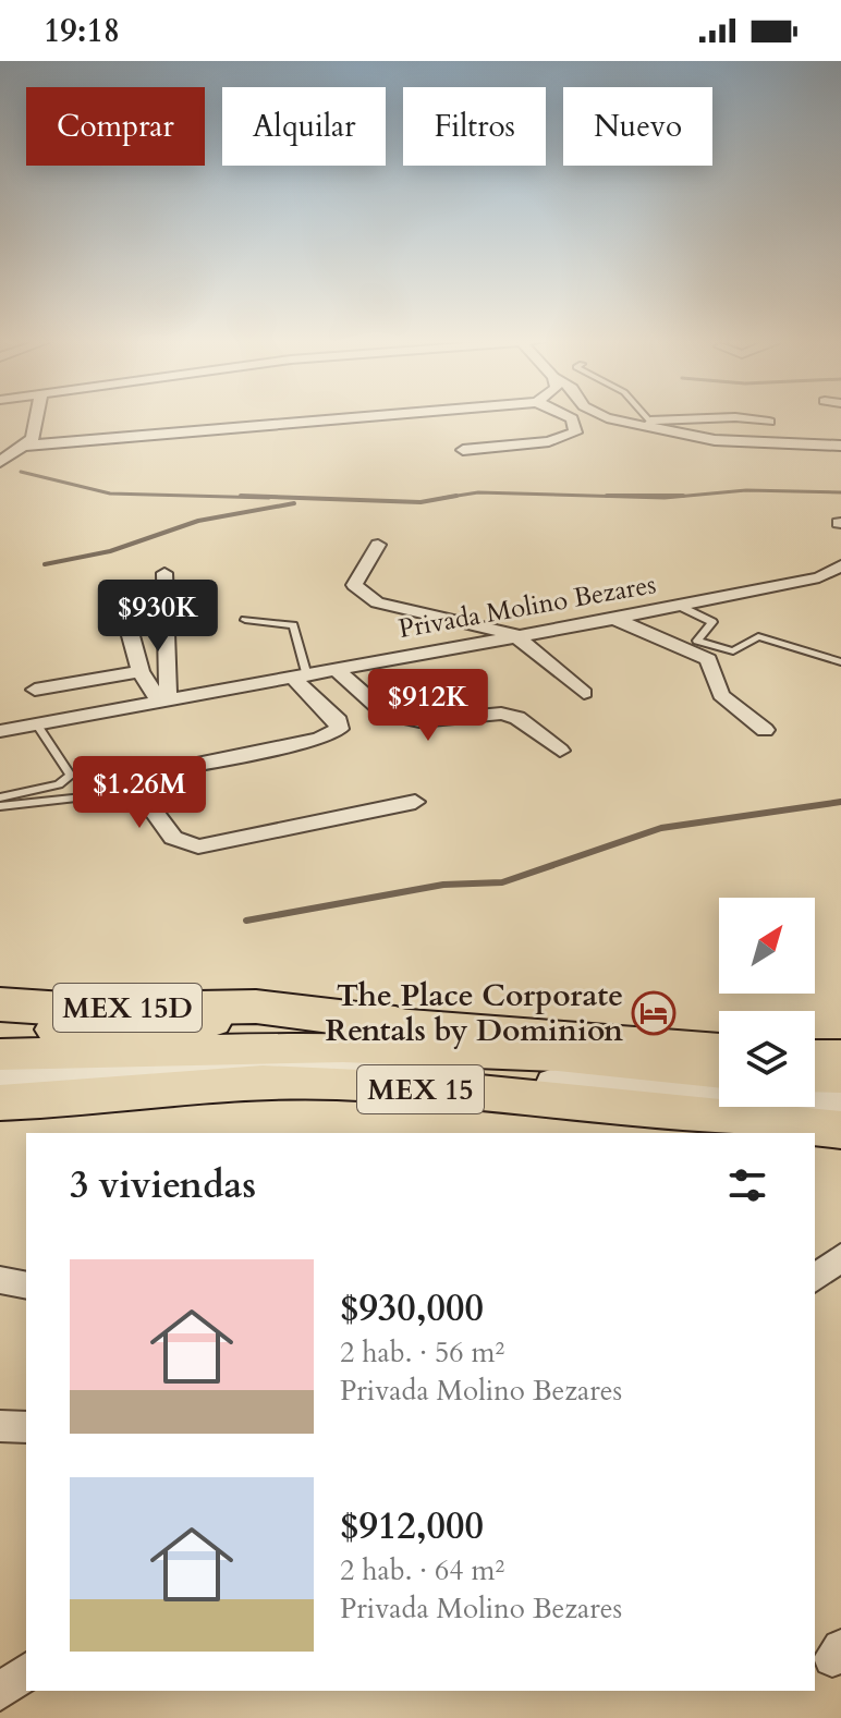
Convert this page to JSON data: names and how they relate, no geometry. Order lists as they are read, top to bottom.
{
  "streets": {
    "highway": ["MEX 15D", "MEX 15"],
    "street": ["Privada Molino Bezares"]
  },
  "crossings": [
    ["MEX 15D", "MEX 15"]
  ],
  "places": {
    "hotel": ["The Place Corporate Rentals by Dominion"]
  },
  "north": "top right",
  "page": {
    "status": "19:18",
    "chip": [
      "Comprar",
      "Alquilar",
      "Filtros",
      "Nuevo"
    ],
    "price": ["$930K", "$912K", "$1.26M"],
    "heading": "3 viviendas",
    "list": [
      {
        "name": "$930,000",
        "note": "2 hab. · 56 m² · Privada Molino Bezares"
      },
      {
        "name": "$912,000",
        "note": "2 hab. · 64 m² · Privada Molino Bezares"
      }
    ]
  }
}
